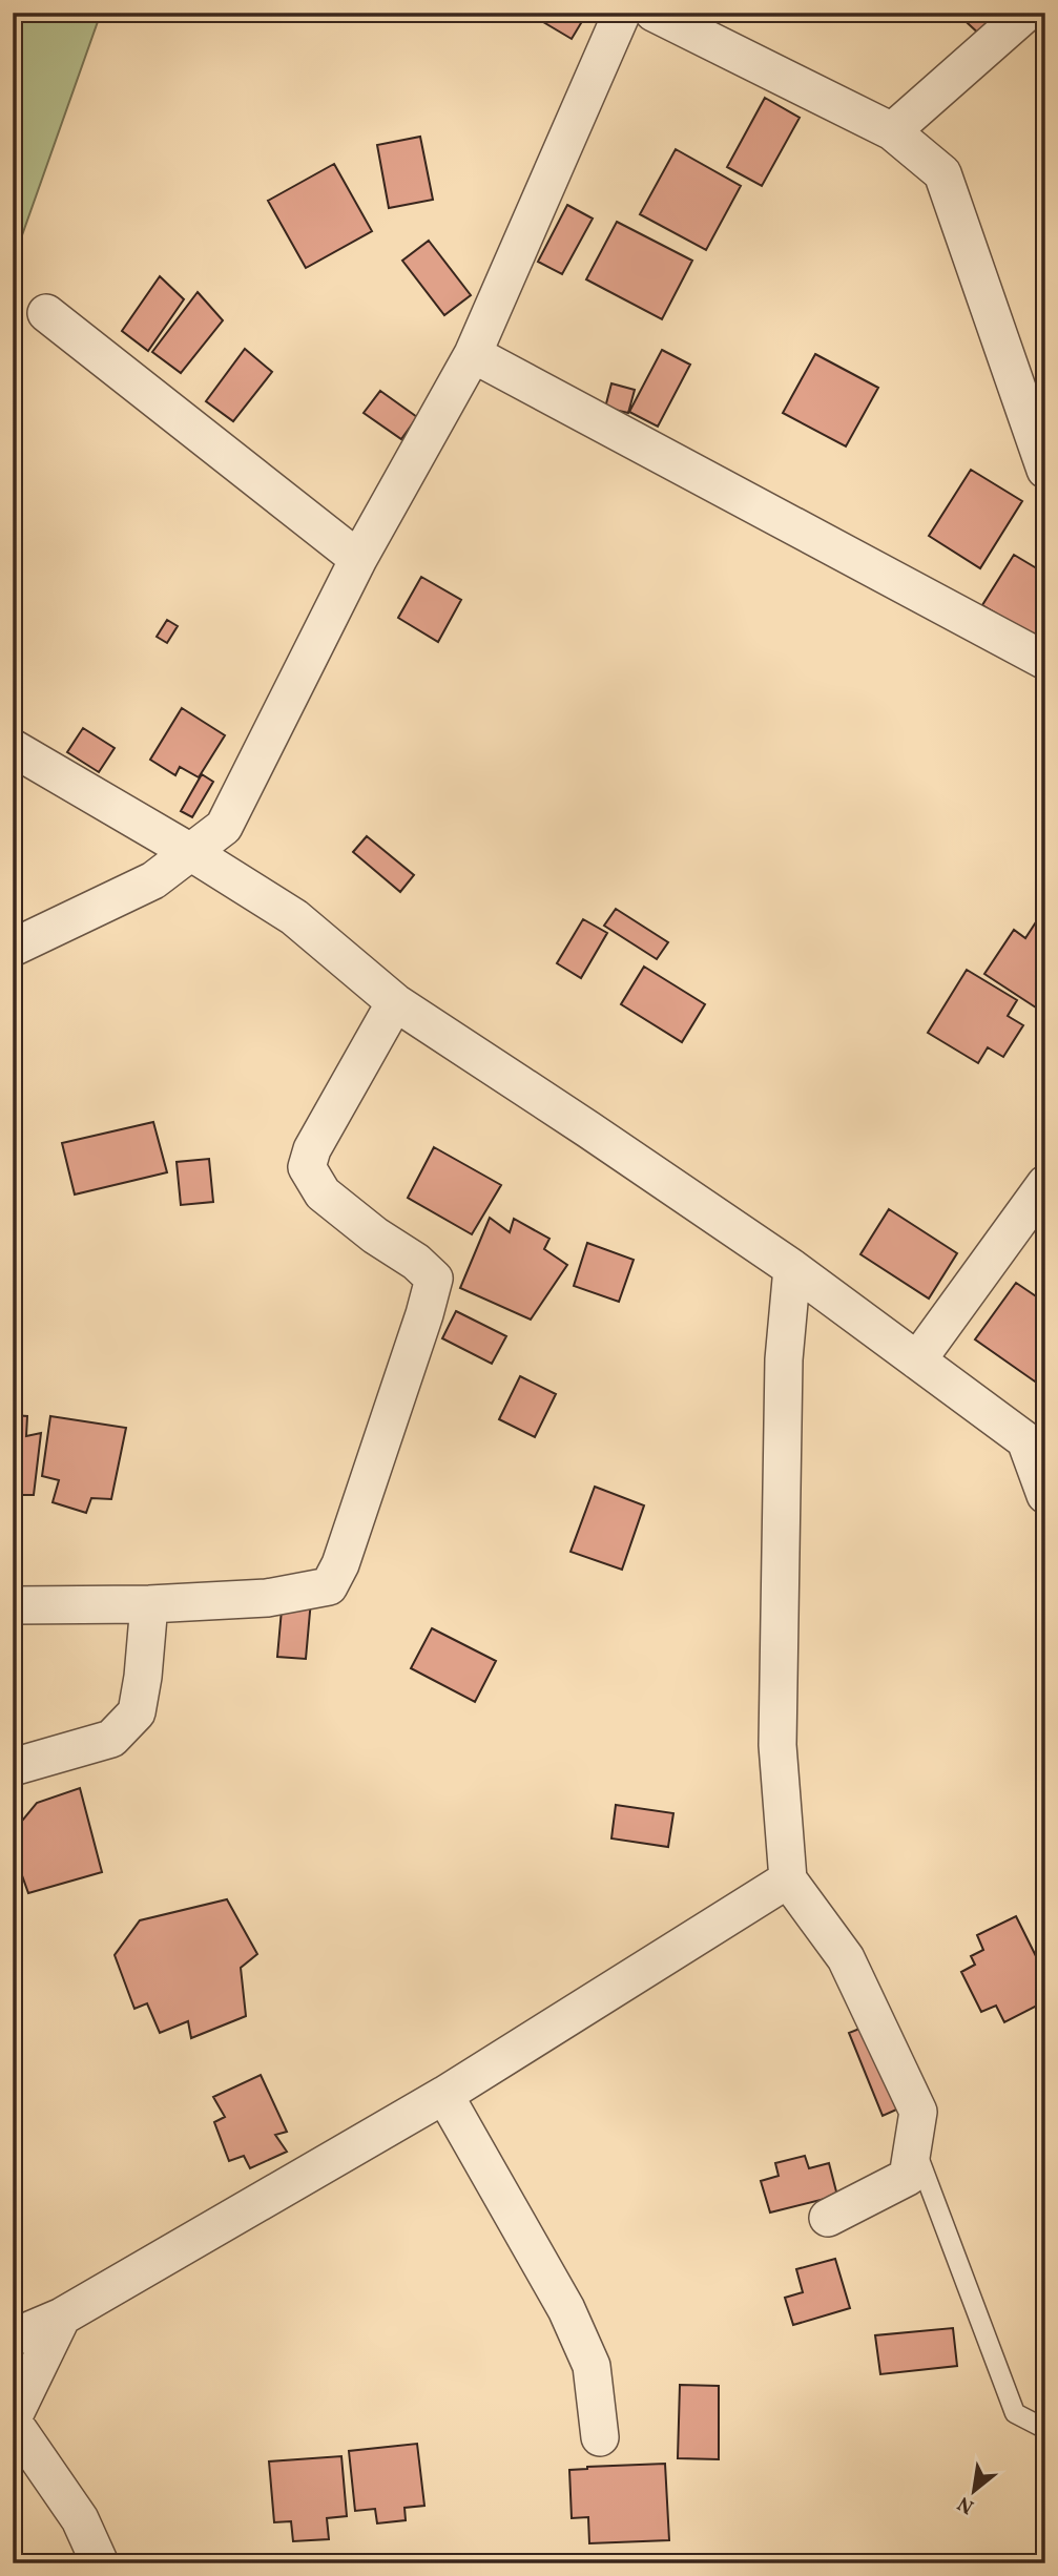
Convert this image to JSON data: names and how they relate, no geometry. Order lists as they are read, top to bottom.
{
  "north": "bottom left"
}
